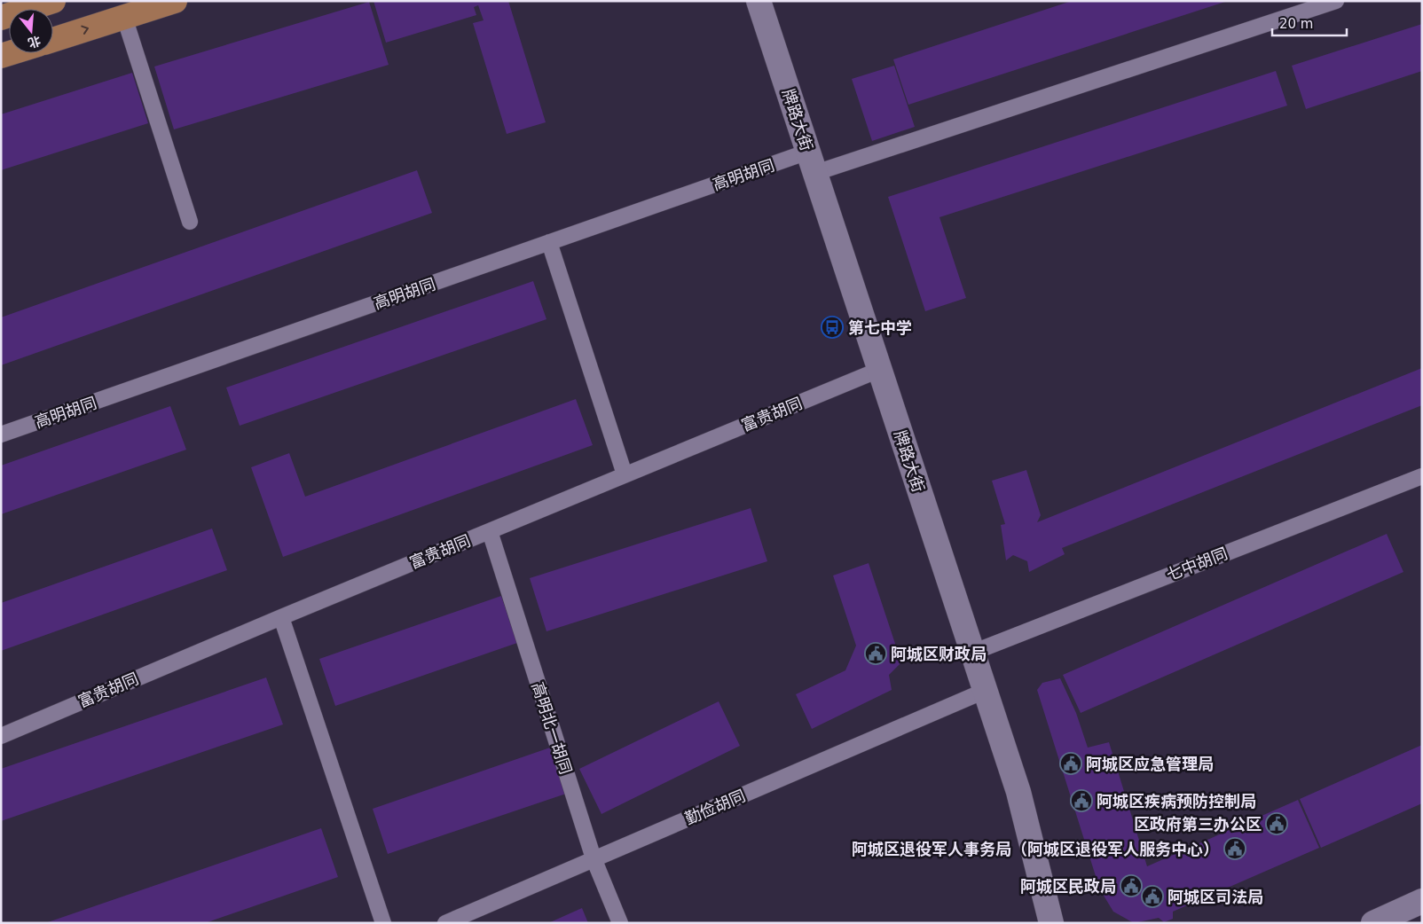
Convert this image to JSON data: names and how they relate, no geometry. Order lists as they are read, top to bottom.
{
  "streets": {
    "street": ["牌路大街"],
    "lane": [
      "高明胡同",
      "富贵胡同",
      "七中胡同",
      "高明北一胡同",
      "勤俭胡同"
    ]
  },
  "crossings": [
    ["牌路大街", "高明胡同"],
    ["牌路大街", "富贵胡同"],
    ["牌路大街", "七中胡同"],
    ["牌路大街", "勤俭胡同"],
    ["富贵胡同", "高明北一胡同"],
    ["高明北一胡同", "勤俭胡同"]
  ],
  "places": {
    "bus stop": ["第七中学"],
    "public building": [
      "阿城区财政局",
      "阿城区应急管理局",
      "阿城区疾病预防控制局",
      "区政府第三办公区",
      "阿城区退役军人事务局（阿城区退役军人服务中心）",
      "阿城区民政局",
      "阿城区司法局"
    ]
  },
  "scale_bar": "20 m",
  "north": "bottom"
}
